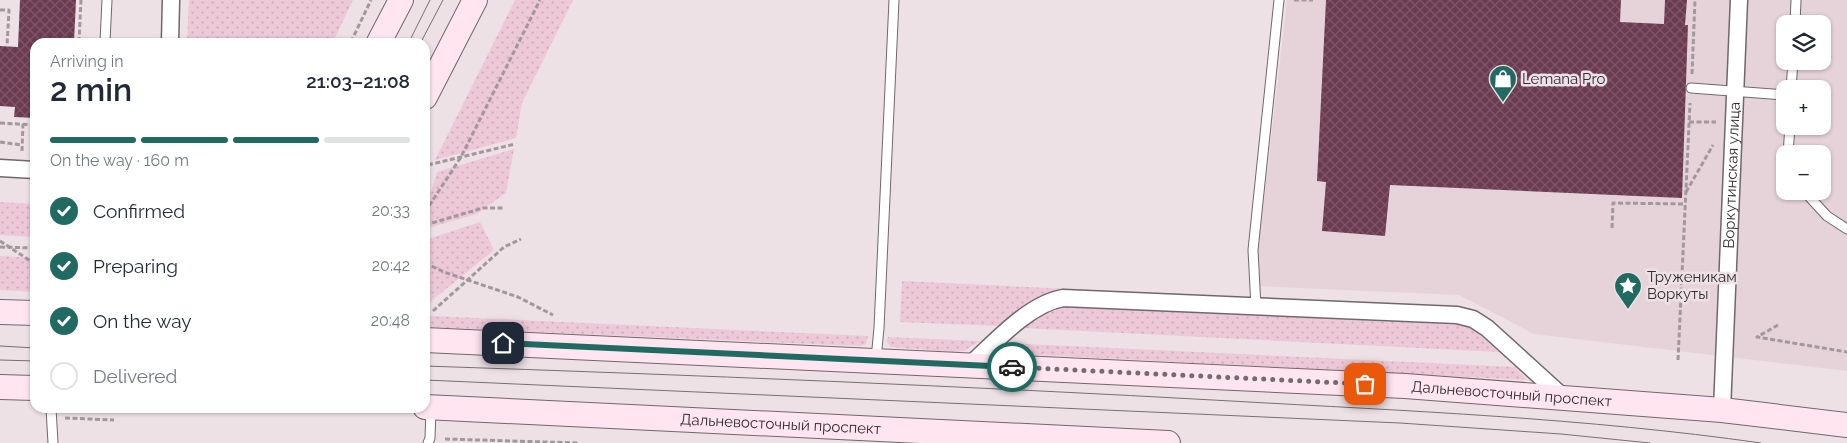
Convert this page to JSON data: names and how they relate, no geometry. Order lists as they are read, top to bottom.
{
  "streets": {
    "main road": ["Дальневосточный проспект"],
    "street": ["Воркутинская улица"]
  },
  "crossings": [
    ["Воркутинская улица", "Дальневосточный проспект"]
  ],
  "places": {
    "shop": ["Lemana Pro"],
    "place": ["Труженикам Воркуты"]
  },
  "page": {
    "map_buttons": ["+", "−"],
    "heading": ["2 min", "Arriving in", "21:03–21:08"],
    "bar": "On the way · 160 m",
    "list": [
      ["Confirmed", "20:33"],
      ["Preparing", "20:42"],
      ["On the way", "20:48"],
      "Delivered"
    ]
  }
}
